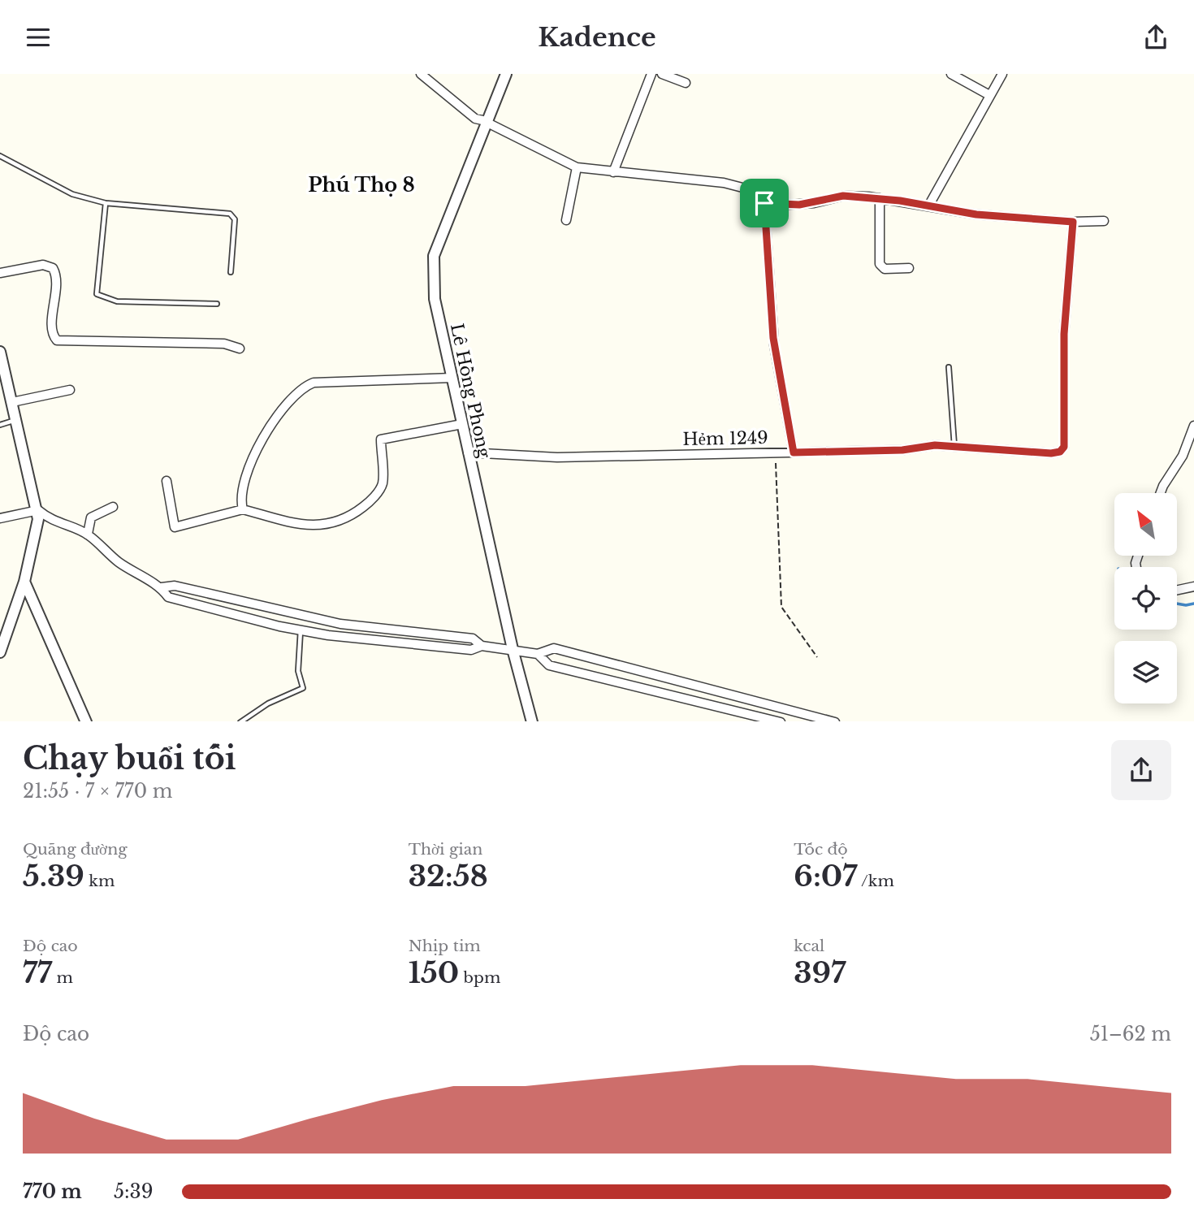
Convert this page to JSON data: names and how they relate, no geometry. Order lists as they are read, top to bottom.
{
  "streets": {
    "street": ["Lê Hồng Phong", "Hẻm 1249"]
  },
  "crossings": [
    ["Lê Hồng Phong", "Hẻm 1249"]
  ],
  "districts": ["Phú Thọ 8"],
  "north": "top left",
  "page": {
    "header": "Kadence",
    "heading": ["Chạy buổi tối", "21:55 · 7 × 770 m"],
    "stats": [
      ["Quãng đường", "5.39 km"],
      ["Thời gian", "32:58"],
      ["Tốc độ", "6:07 /km"],
      ["Độ cao", "77 m"],
      ["Nhịp tim", "150 bpm"],
      ["kcal", "397"]
    ],
    "chart": ["Độ cao", "51–62 m"],
    "list": [
      {
        "name": "770 m",
        "note": "5:39"
      }
    ]
  }
}
